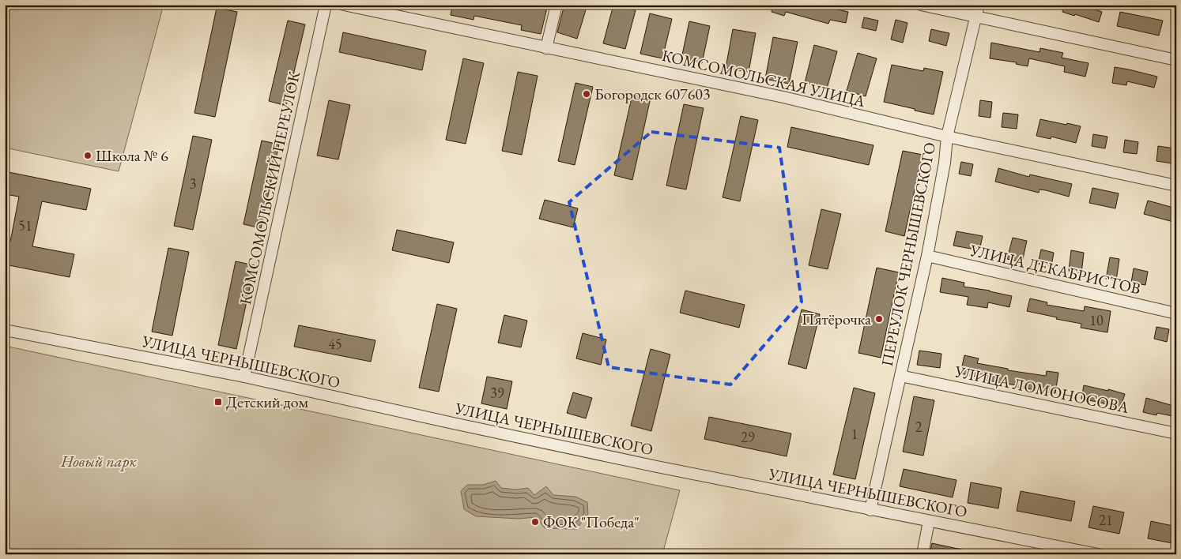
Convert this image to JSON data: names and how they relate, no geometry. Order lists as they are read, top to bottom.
{
  "streets": {
    "street": [
      "КОМСОМОЛЬСКАЯ УЛИЦА",
      "КОМСОМОЛЬСКИЙ ПЕРЕУЛОК",
      "ПЕРЕУЛОК ЧЕРНЫШЕВСКОГО",
      "УЛИЦА ДЕКАБРИСТОВ",
      "УЛИЦА ЧЕРНЫШЕВСКОГО",
      "УЛИЦА ЛОМОНОСОВА"
    ]
  },
  "crossings": [
    ["КОМСОМОЛЬСКАЯ УЛИЦА", "ПЕРЕУЛОК ЧЕРНЫШЕВСКОГО"],
    ["КОМСОМОЛЬСКИЙ ПЕРЕУЛОК", "УЛИЦА ЧЕРНЫШЕВСКОГО"],
    ["ПЕРЕУЛОК ЧЕРНЫШЕВСКОГО", "УЛИЦА ДЕКАБРИСТОВ"],
    ["ПЕРЕУЛОК ЧЕРНЫШЕВСКОГО", "УЛИЦА ЧЕРНЫШЕВСКОГО"],
    ["ПЕРЕУЛОК ЧЕРНЫШЕВСКОГО", "УЛИЦА ЛОМОНОСОВА"]
  ],
  "parks": ["Новый парк"],
  "places": {
    "other": [
      "Богородск 607603",
      "Школа № 6",
      "Пятёрочка",
      "ФОК \"Победа\""
    ],
    "transit": ["Детский дом"]
  },
  "house_numbers": [
    "3",
    "51",
    "10",
    "45",
    "39",
    "2",
    "1",
    "29",
    "21"
  ]
}
